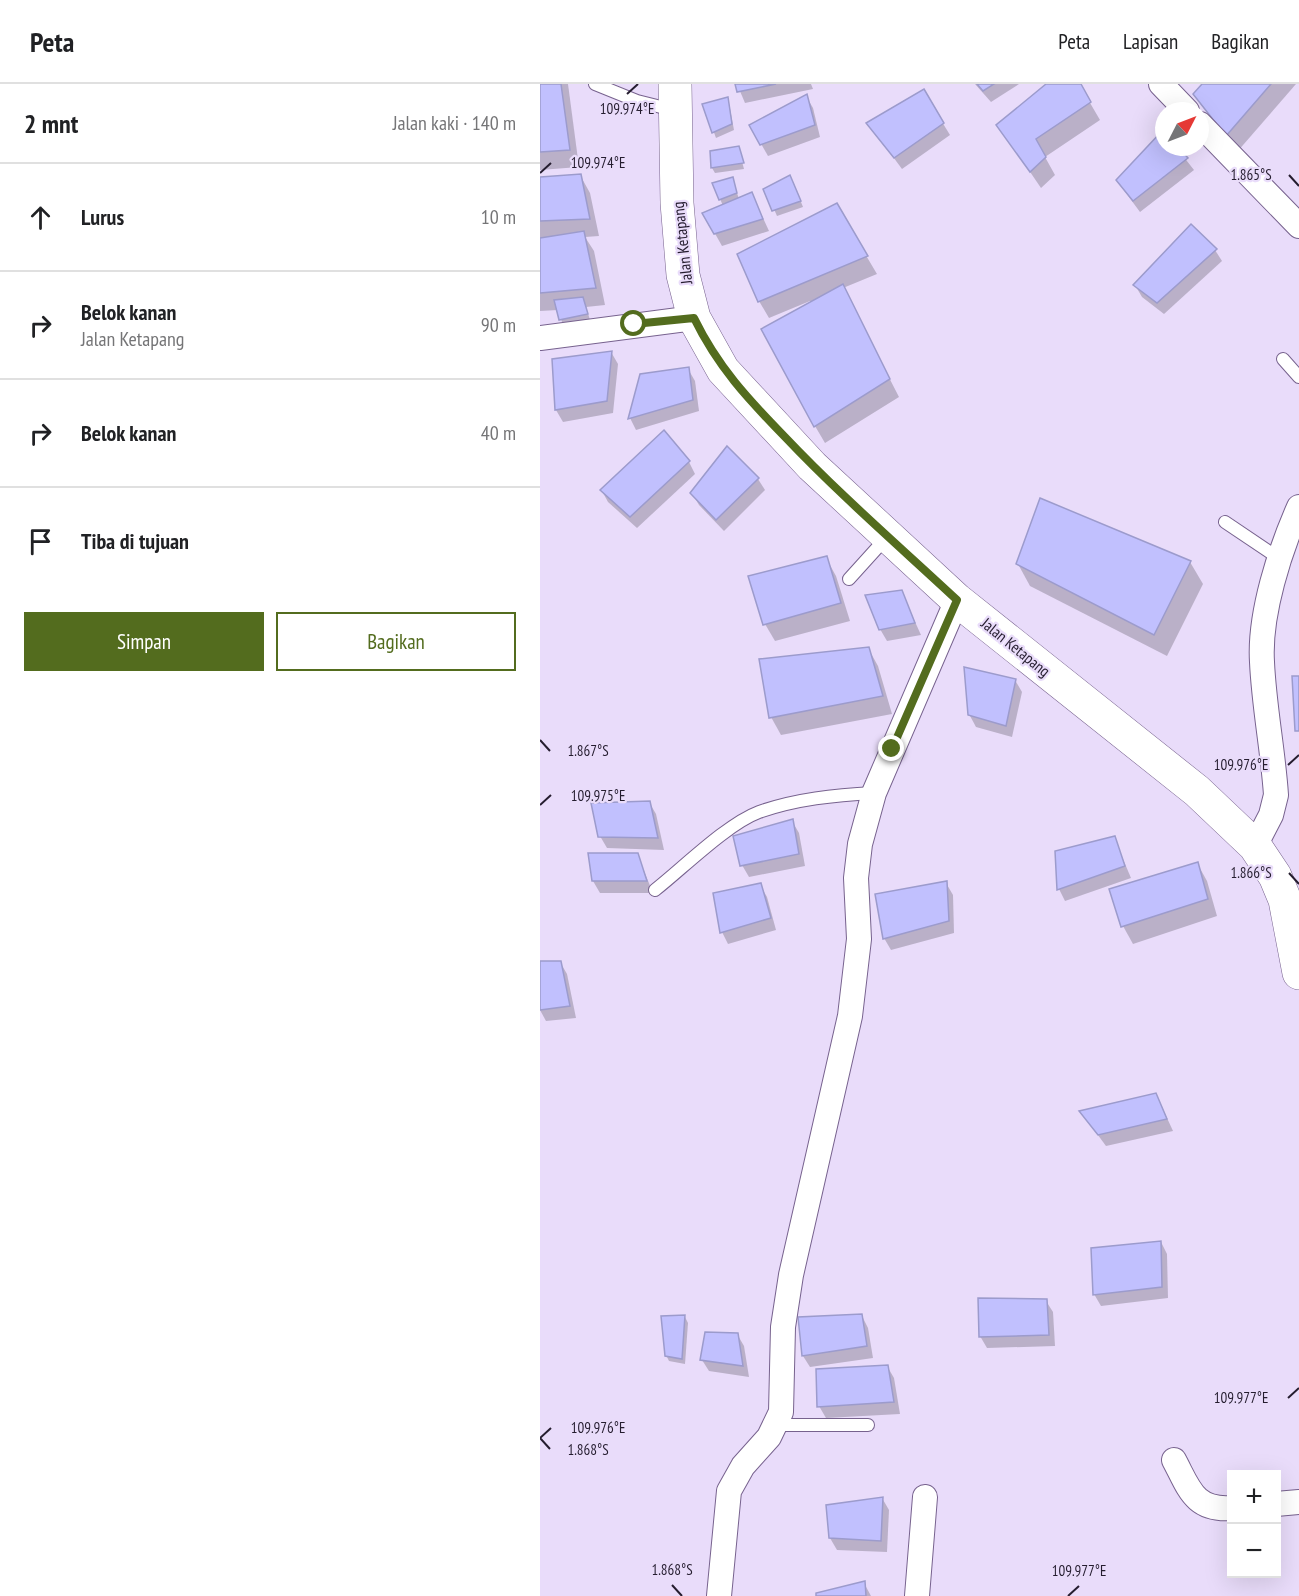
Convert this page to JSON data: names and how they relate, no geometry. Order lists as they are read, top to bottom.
{
  "streets": {
    "main road": ["Jalan Ketapang"]
  },
  "north": "top right",
  "page": {
    "header": "Peta",
    "nav": ["Peta", "Lapisan", "Bagikan"],
    "heading": ["2 mnt", "Jalan kaki · 140 m"],
    "list": [
      ["Lurus", "10 m"],
      ["Belok kanan", "Jalan Ketapang", "90 m"],
      ["Belok kanan", "40 m"],
      "Tiba di tujuan"
    ],
    "buttons": ["Simpan", "Bagikan"],
    "map_buttons": ["+", "−"]
  },
  "coordinates": [
    "109.974°E",
    "1.865°S",
    "1.867°S",
    "109.976°E",
    "109.975°E",
    "1.866°S",
    "109.977°E",
    "1.868°S"
  ]
}
